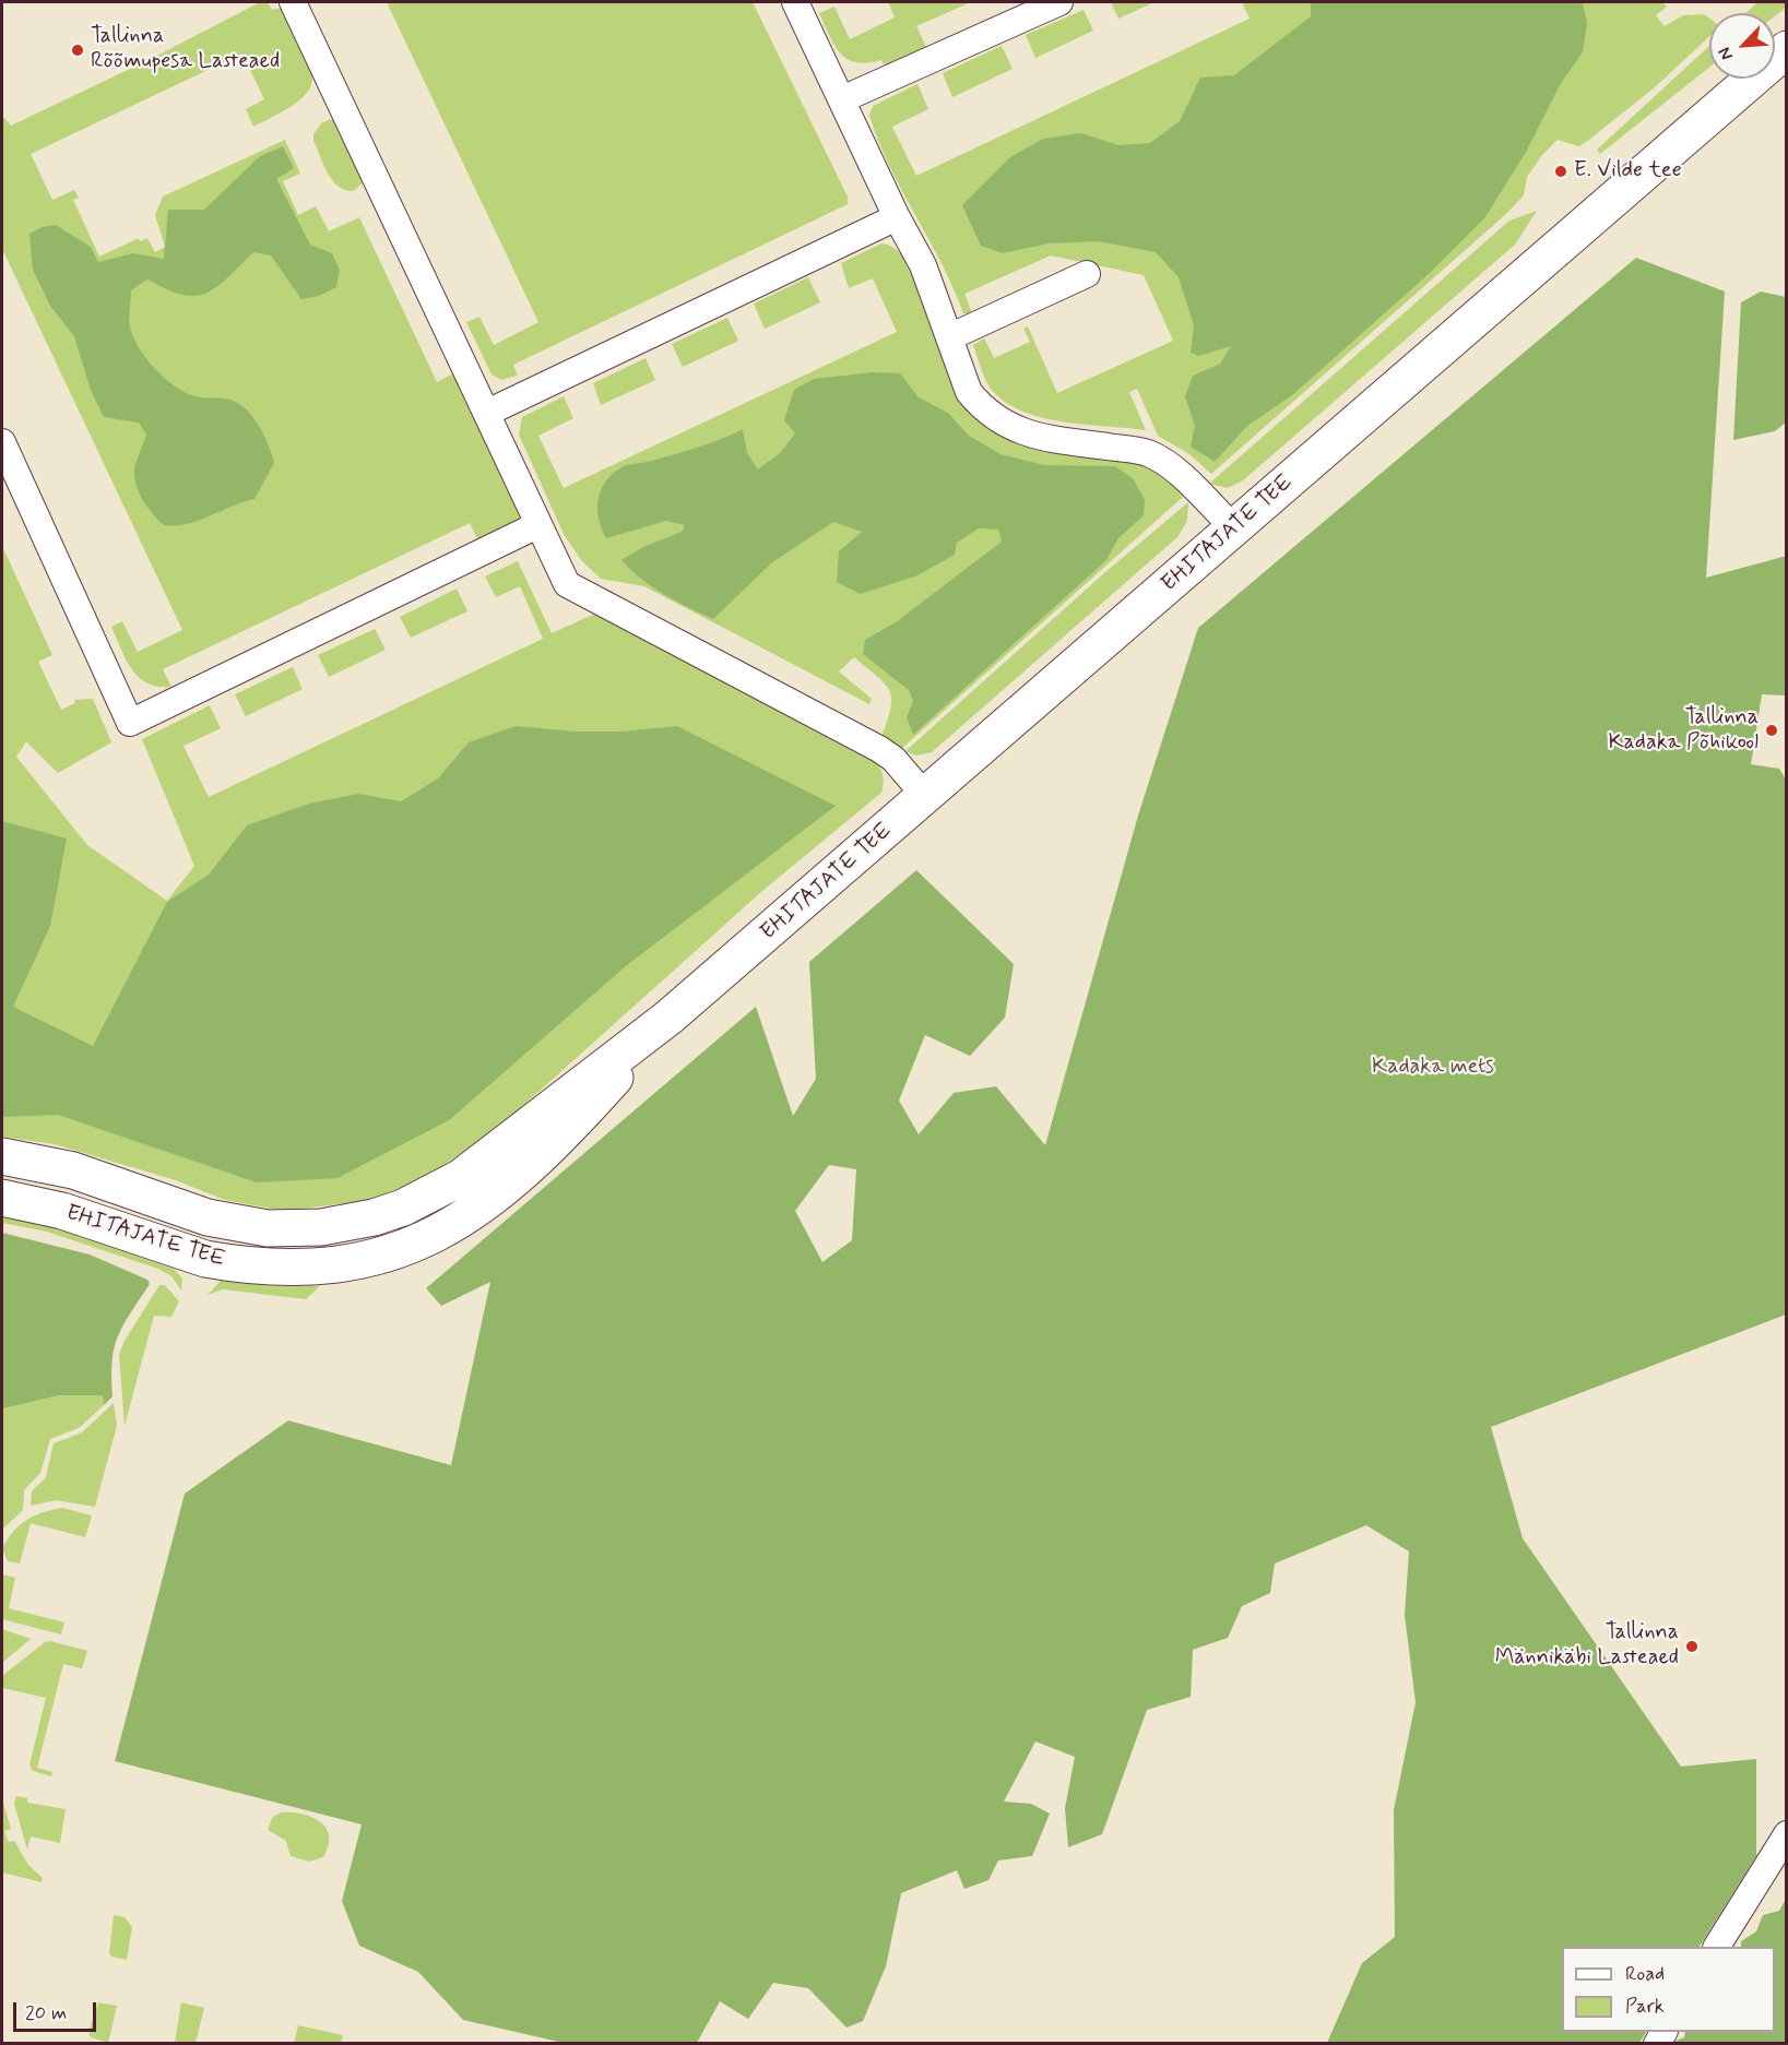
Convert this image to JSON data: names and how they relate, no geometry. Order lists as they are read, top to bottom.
{
  "streets": {
    "main road": ["EHITAJATE TEE"]
  },
  "parks": ["Kadaka mets"],
  "places": [
    "Tallinna Rõõmupesa Lasteaed",
    "E. Vilde tee",
    "Tallinna Kadaka Põhikool",
    "Tallinna Männikäbi Lasteaed"
  ],
  "legend": ["Road", "Park"],
  "scale_bar": "20 m",
  "north": "bottom left"
}
